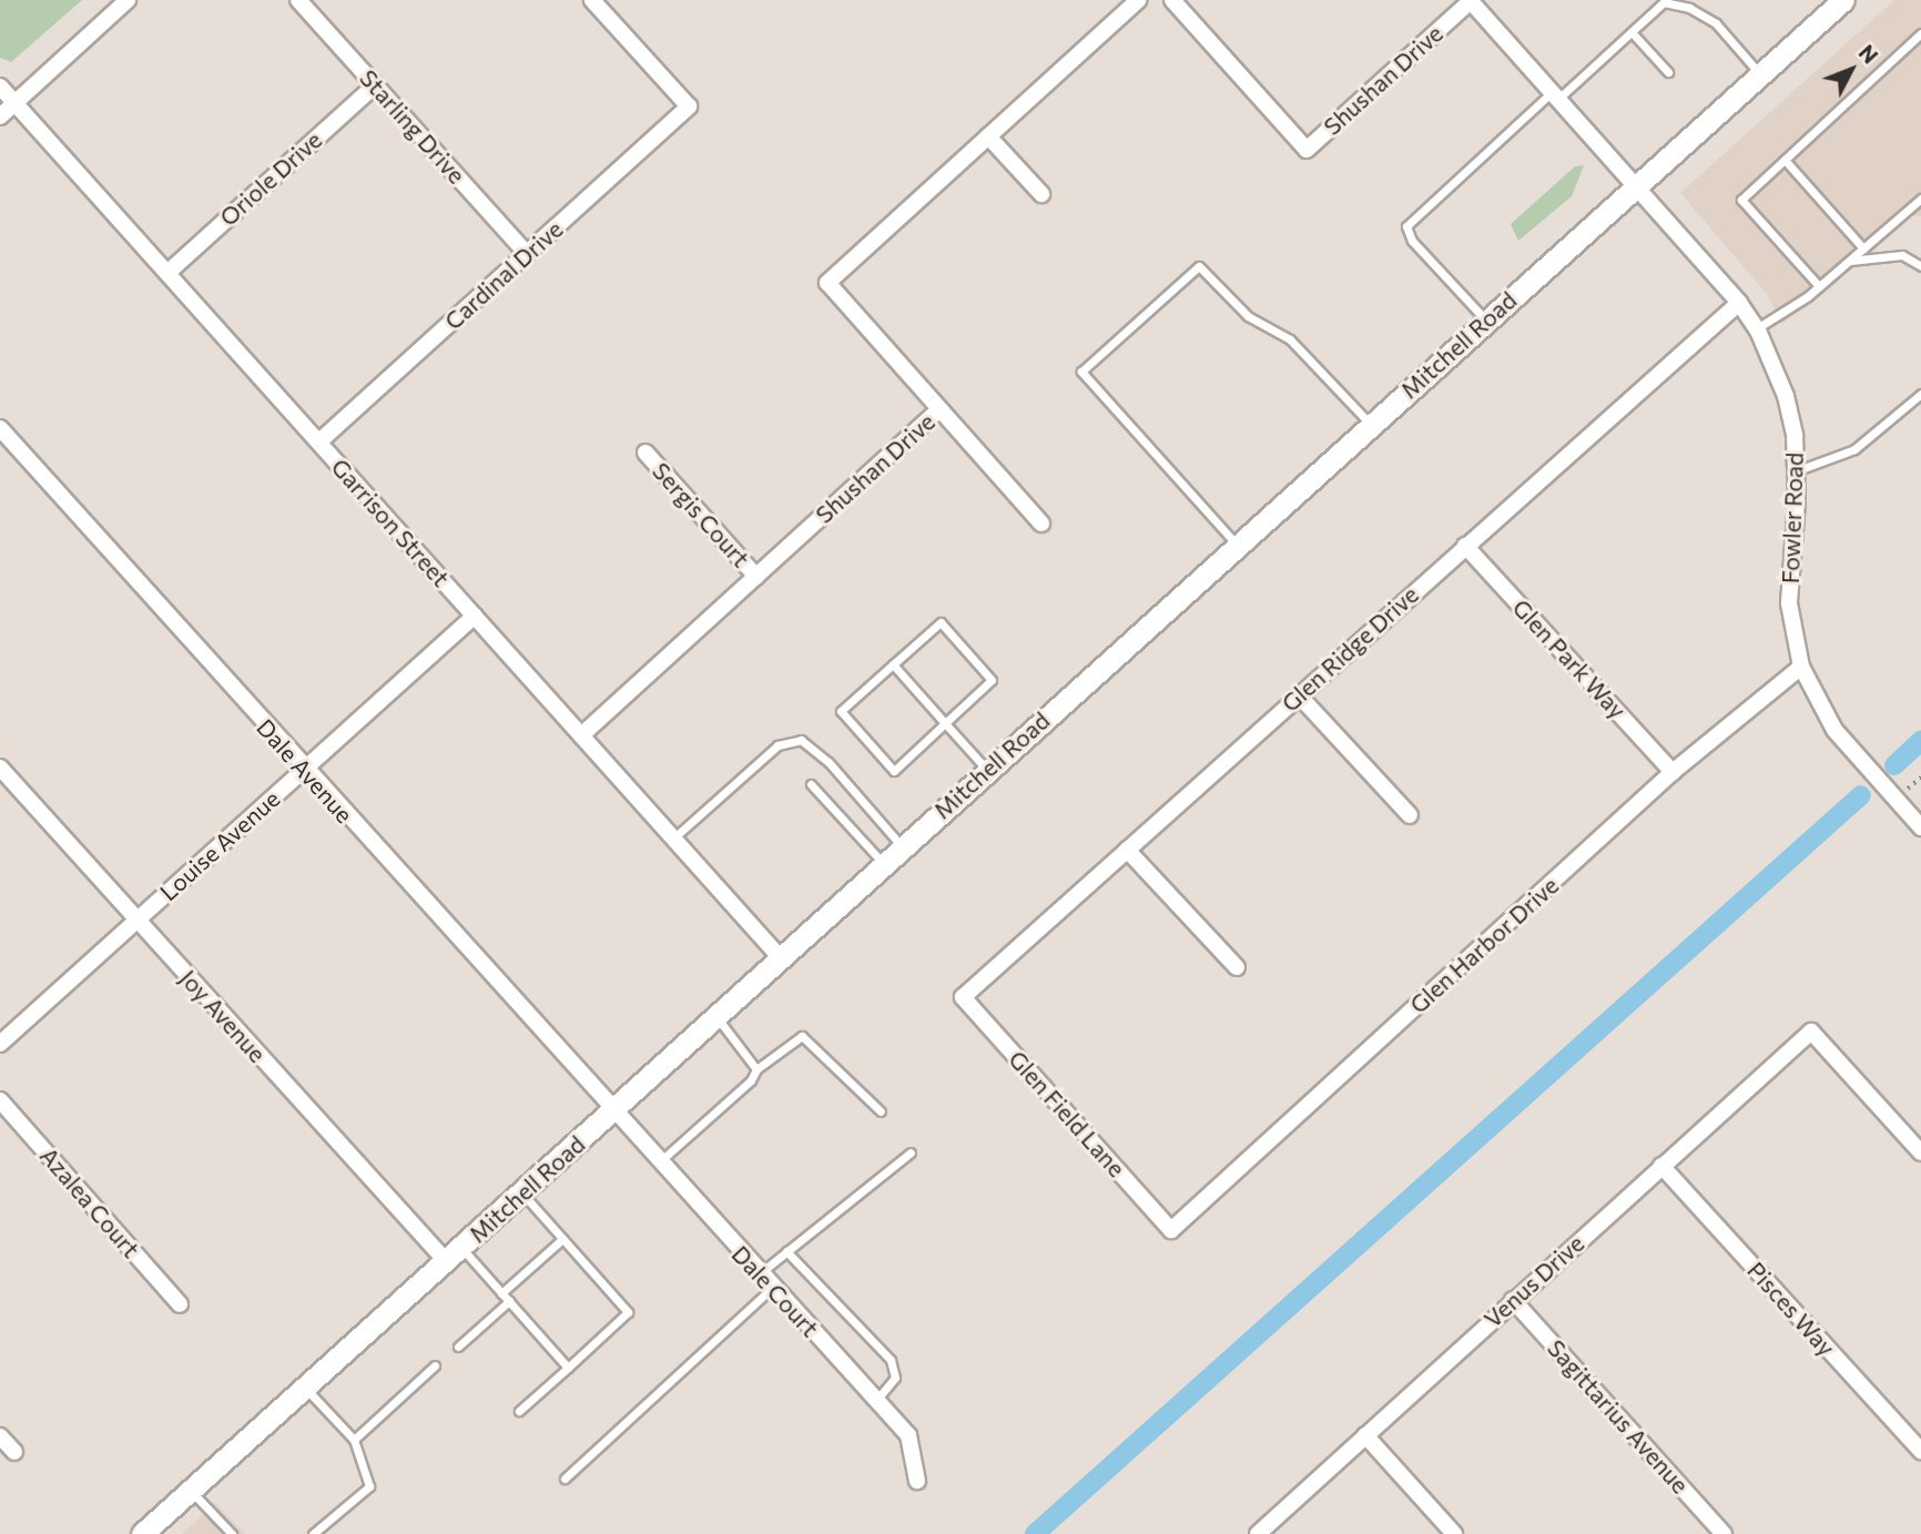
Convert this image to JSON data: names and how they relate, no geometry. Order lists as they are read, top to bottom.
{
  "streets": {
    "main road": ["Mitchell Road"],
    "street": [
      "Shushan Drive",
      "Starling Drive",
      "Oriole Drive",
      "Cardinal Drive",
      "Sergis Court",
      "Fowler Road",
      "Garrison Street",
      "Glen Ridge Drive",
      "Glen Park Way",
      "Dale Avenue",
      "Louise Avenue",
      "Glen Harbor Drive",
      "Joy Avenue",
      "Glen Field Lane",
      "Azalea Court",
      "Venus Drive",
      "Dale Court",
      "Pisces Way",
      "Sagittarius Avenue"
    ]
  },
  "crossings": [
    ["Shushan Drive", "Sergis Court"],
    ["Shushan Drive", "Fowler Road"],
    ["Shushan Drive", "Garrison Street"],
    ["Starling Drive", "Oriole Drive"],
    ["Starling Drive", "Cardinal Drive"],
    ["Oriole Drive", "Garrison Street"],
    ["Cardinal Drive", "Garrison Street"],
    ["Mitchell Road", "Fowler Road"],
    ["Mitchell Road", "Garrison Street"],
    ["Mitchell Road", "Dale Avenue"],
    ["Mitchell Road", "Joy Avenue"],
    ["Mitchell Road", "Dale Court"],
    ["Fowler Road", "Glen Ridge Drive"],
    ["Fowler Road", "Glen Harbor Drive"],
    ["Garrison Street", "Louise Avenue"],
    ["Glen Ridge Drive", "Glen Park Way"],
    ["Glen Ridge Drive", "Glen Field Lane"],
    ["Glen Park Way", "Glen Harbor Drive"],
    ["Dale Avenue", "Louise Avenue"],
    ["Dale Avenue", "Dale Court"],
    ["Louise Avenue", "Joy Avenue"],
    ["Glen Harbor Drive", "Glen Field Lane"],
    ["Venus Drive", "Pisces Way"],
    ["Venus Drive", "Sagittarius Avenue"]
  ],
  "north": "top right"
}
